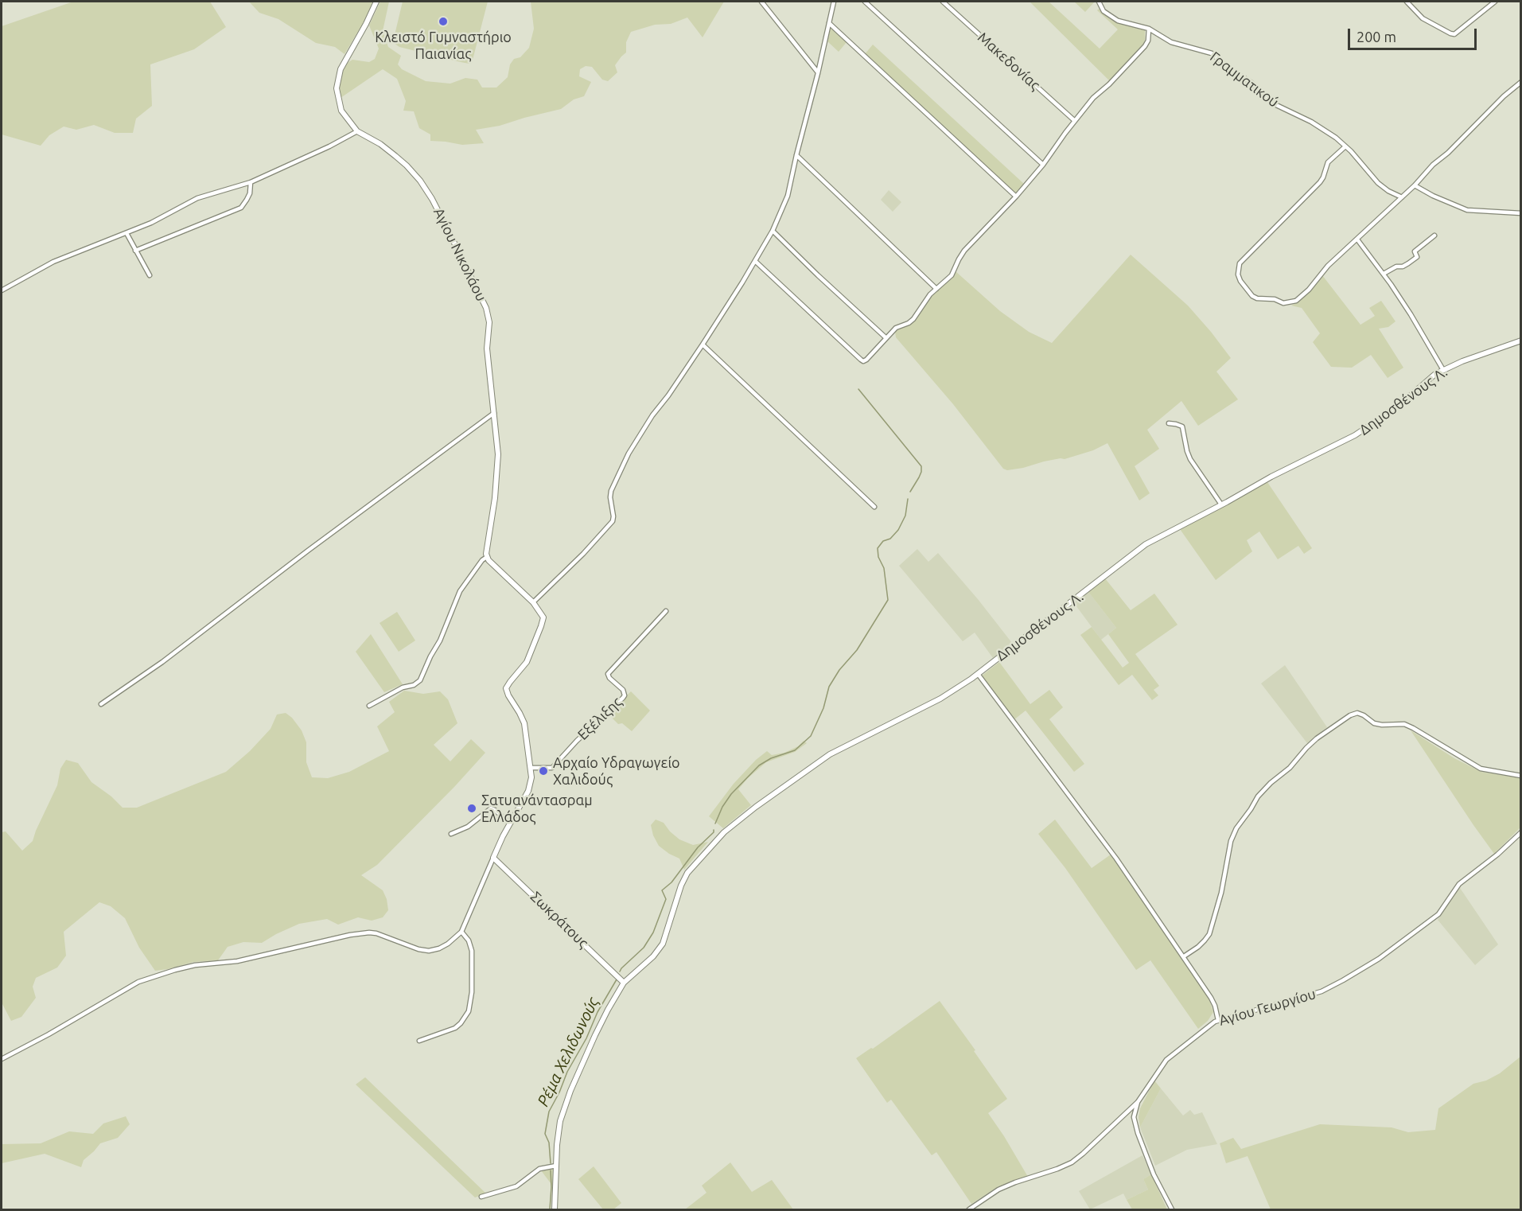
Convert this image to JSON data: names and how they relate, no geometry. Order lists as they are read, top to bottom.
{
  "streets": {
    "street": [
      "Μακεδονίας",
      "Γραμματικού",
      "Αγίου Νικολάου",
      "Δημοσθένους Λ.",
      "Εξέλιξης",
      "Σωκράτους",
      "Αγίου Γεωργίου"
    ]
  },
  "crossings": [
    ["Δημοσθένους Λ.", "Σωκράτους"]
  ],
  "water": ["Ρέμα Χελιδωνούς"],
  "places": ["Κλειστό Γυμναστήριο Παιανίας", "Αρχαίο Υδραγωγείο Χαλιδούς", "Σατυανάντασραμ Ελλάδος"],
  "scale_bar": "200 m"
}
